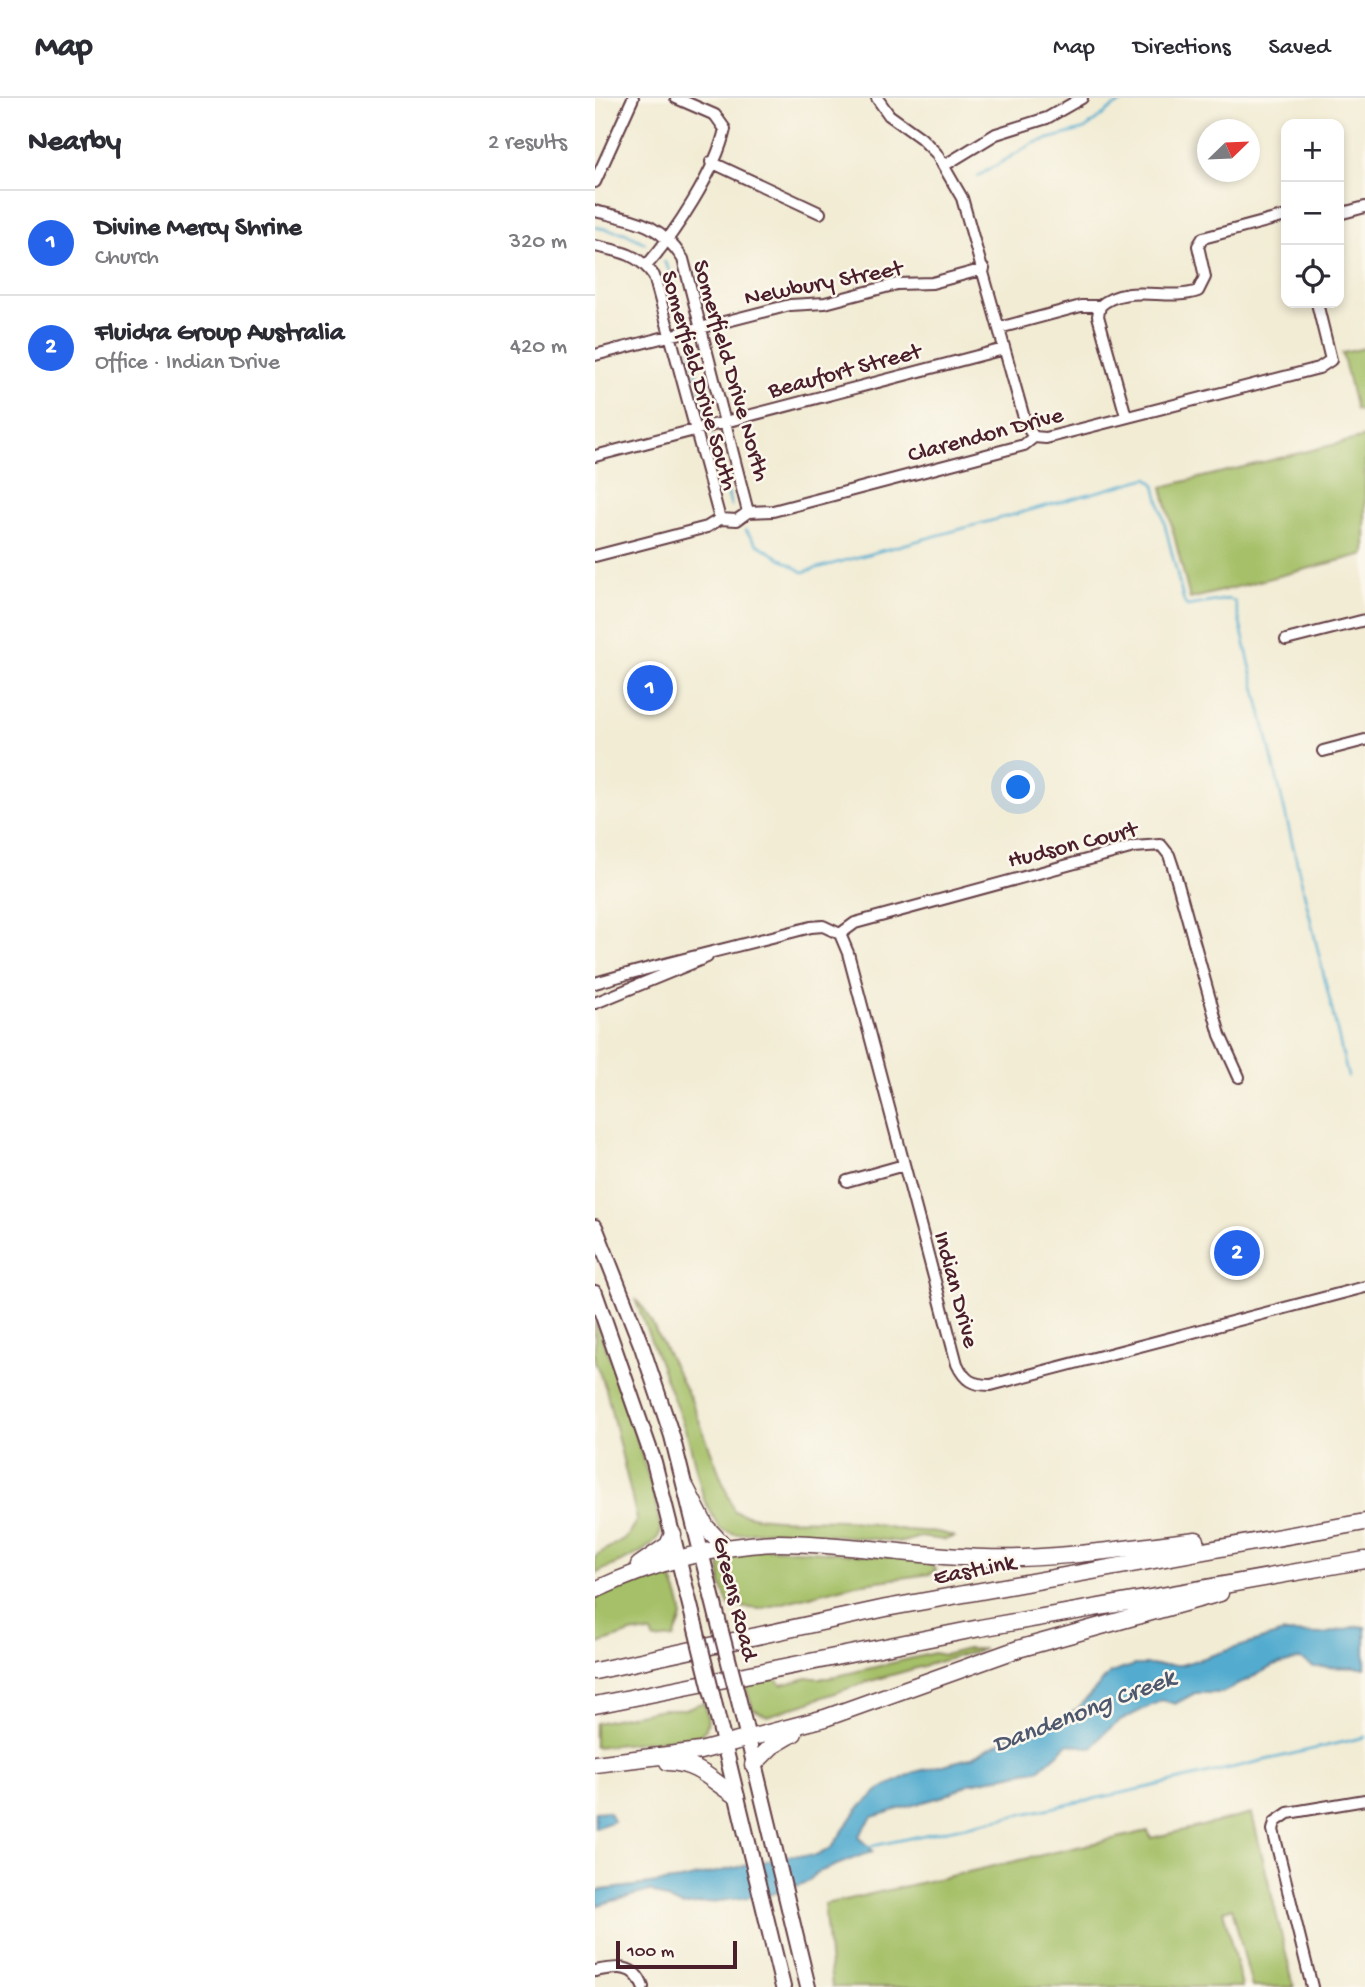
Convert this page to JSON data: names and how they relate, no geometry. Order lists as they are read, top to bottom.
{
  "streets": {
    "highway": ["EastLink"],
    "main road": ["Greens Road"],
    "street": [
      "Newbury Street",
      "Beaufort Street",
      "Somerfield Drive North",
      "Somerfield Drive South",
      "Clarendon Drive",
      "Hudson Court",
      "Indian Drive"
    ]
  },
  "crossings": [
    ["Newbury Street", "Somerfield Drive North"],
    ["Newbury Street", "Somerfield Drive South"],
    ["Beaufort Street", "Somerfield Drive North"],
    ["Beaufort Street", "Somerfield Drive South"],
    ["Somerfield Drive North", "Clarendon Drive"],
    ["Somerfield Drive South", "Clarendon Drive"],
    ["Hudson Court", "Indian Drive"]
  ],
  "water": ["Dandenong Creek"],
  "scale_bar": "100 m",
  "north": "top right",
  "page": {
    "header": "Map",
    "nav": ["Map", "Directions", "Saved"],
    "heading": ["Nearby", "2 results"],
    "map_buttons": ["+", "−"],
    "list": [
      {
        "mark": "1",
        "name": "Divine Mercy Shrine",
        "note": "Church",
        "value": "320 m"
      },
      {
        "mark": "2",
        "name": "Fluidra Group Australia",
        "note": "Office · Indian Drive",
        "value": "420 m"
      }
    ],
    "pins": ["1", "2"],
    "scale": "100 m"
  }
}
